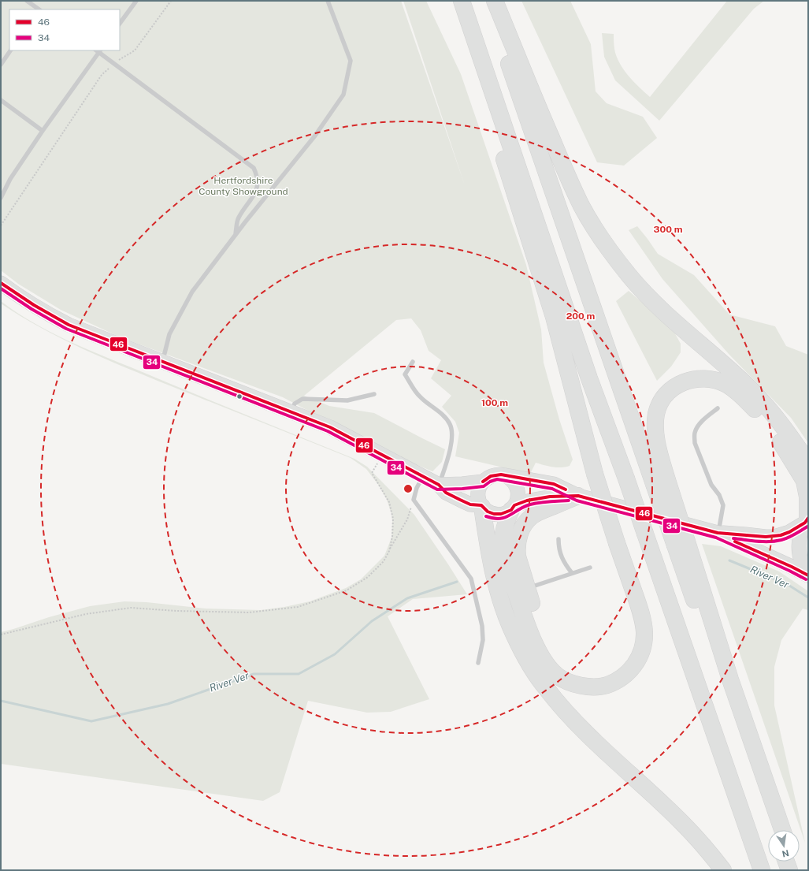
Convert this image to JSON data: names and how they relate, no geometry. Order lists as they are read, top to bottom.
{
  "water": ["River Ver"],
  "parks": ["Hertfordshire County Showground"],
  "lines": ["transit line 46", "transit line 34"],
  "legend": ["46", "34"],
  "north": "bottom",
  "rings": ["300 m", "200 m", "100 m"]
}
